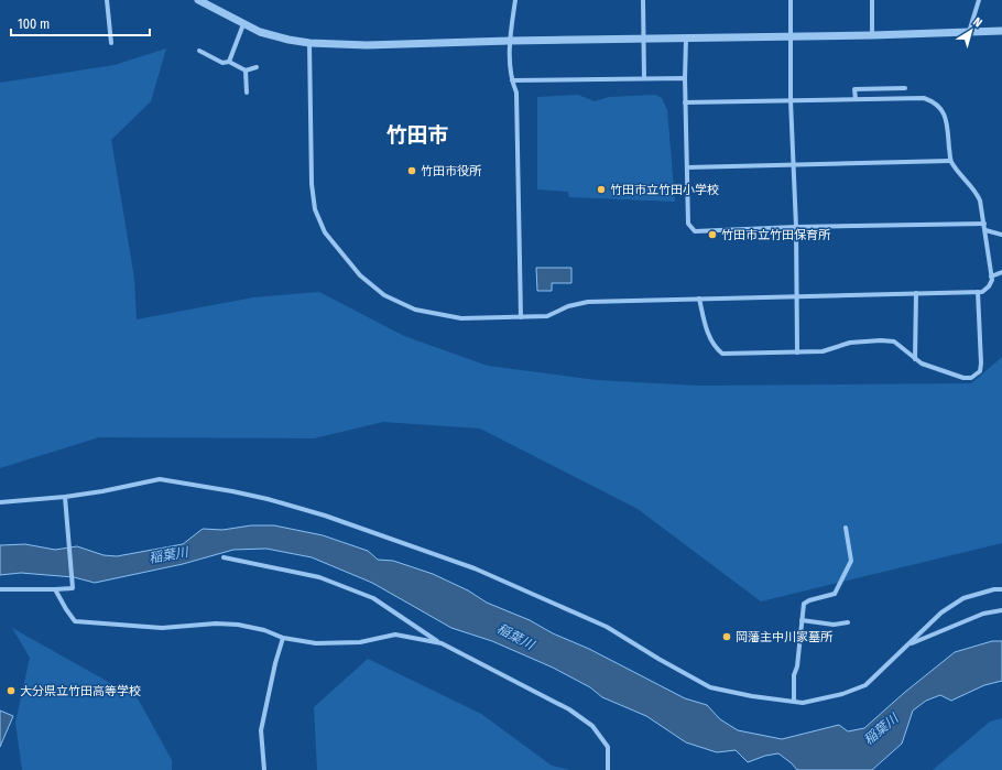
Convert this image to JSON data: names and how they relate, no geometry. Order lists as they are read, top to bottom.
{
  "districts": ["竹田市"],
  "water": ["稲葉川"],
  "places": [
    "竹田市役所",
    "竹田市立竹田小学校",
    "竹田市立竹田保育所",
    "岡藩主中川家墓所",
    "大分県立竹田高等学校"
  ],
  "scale_bar": "100 m",
  "north": "top right"
}
